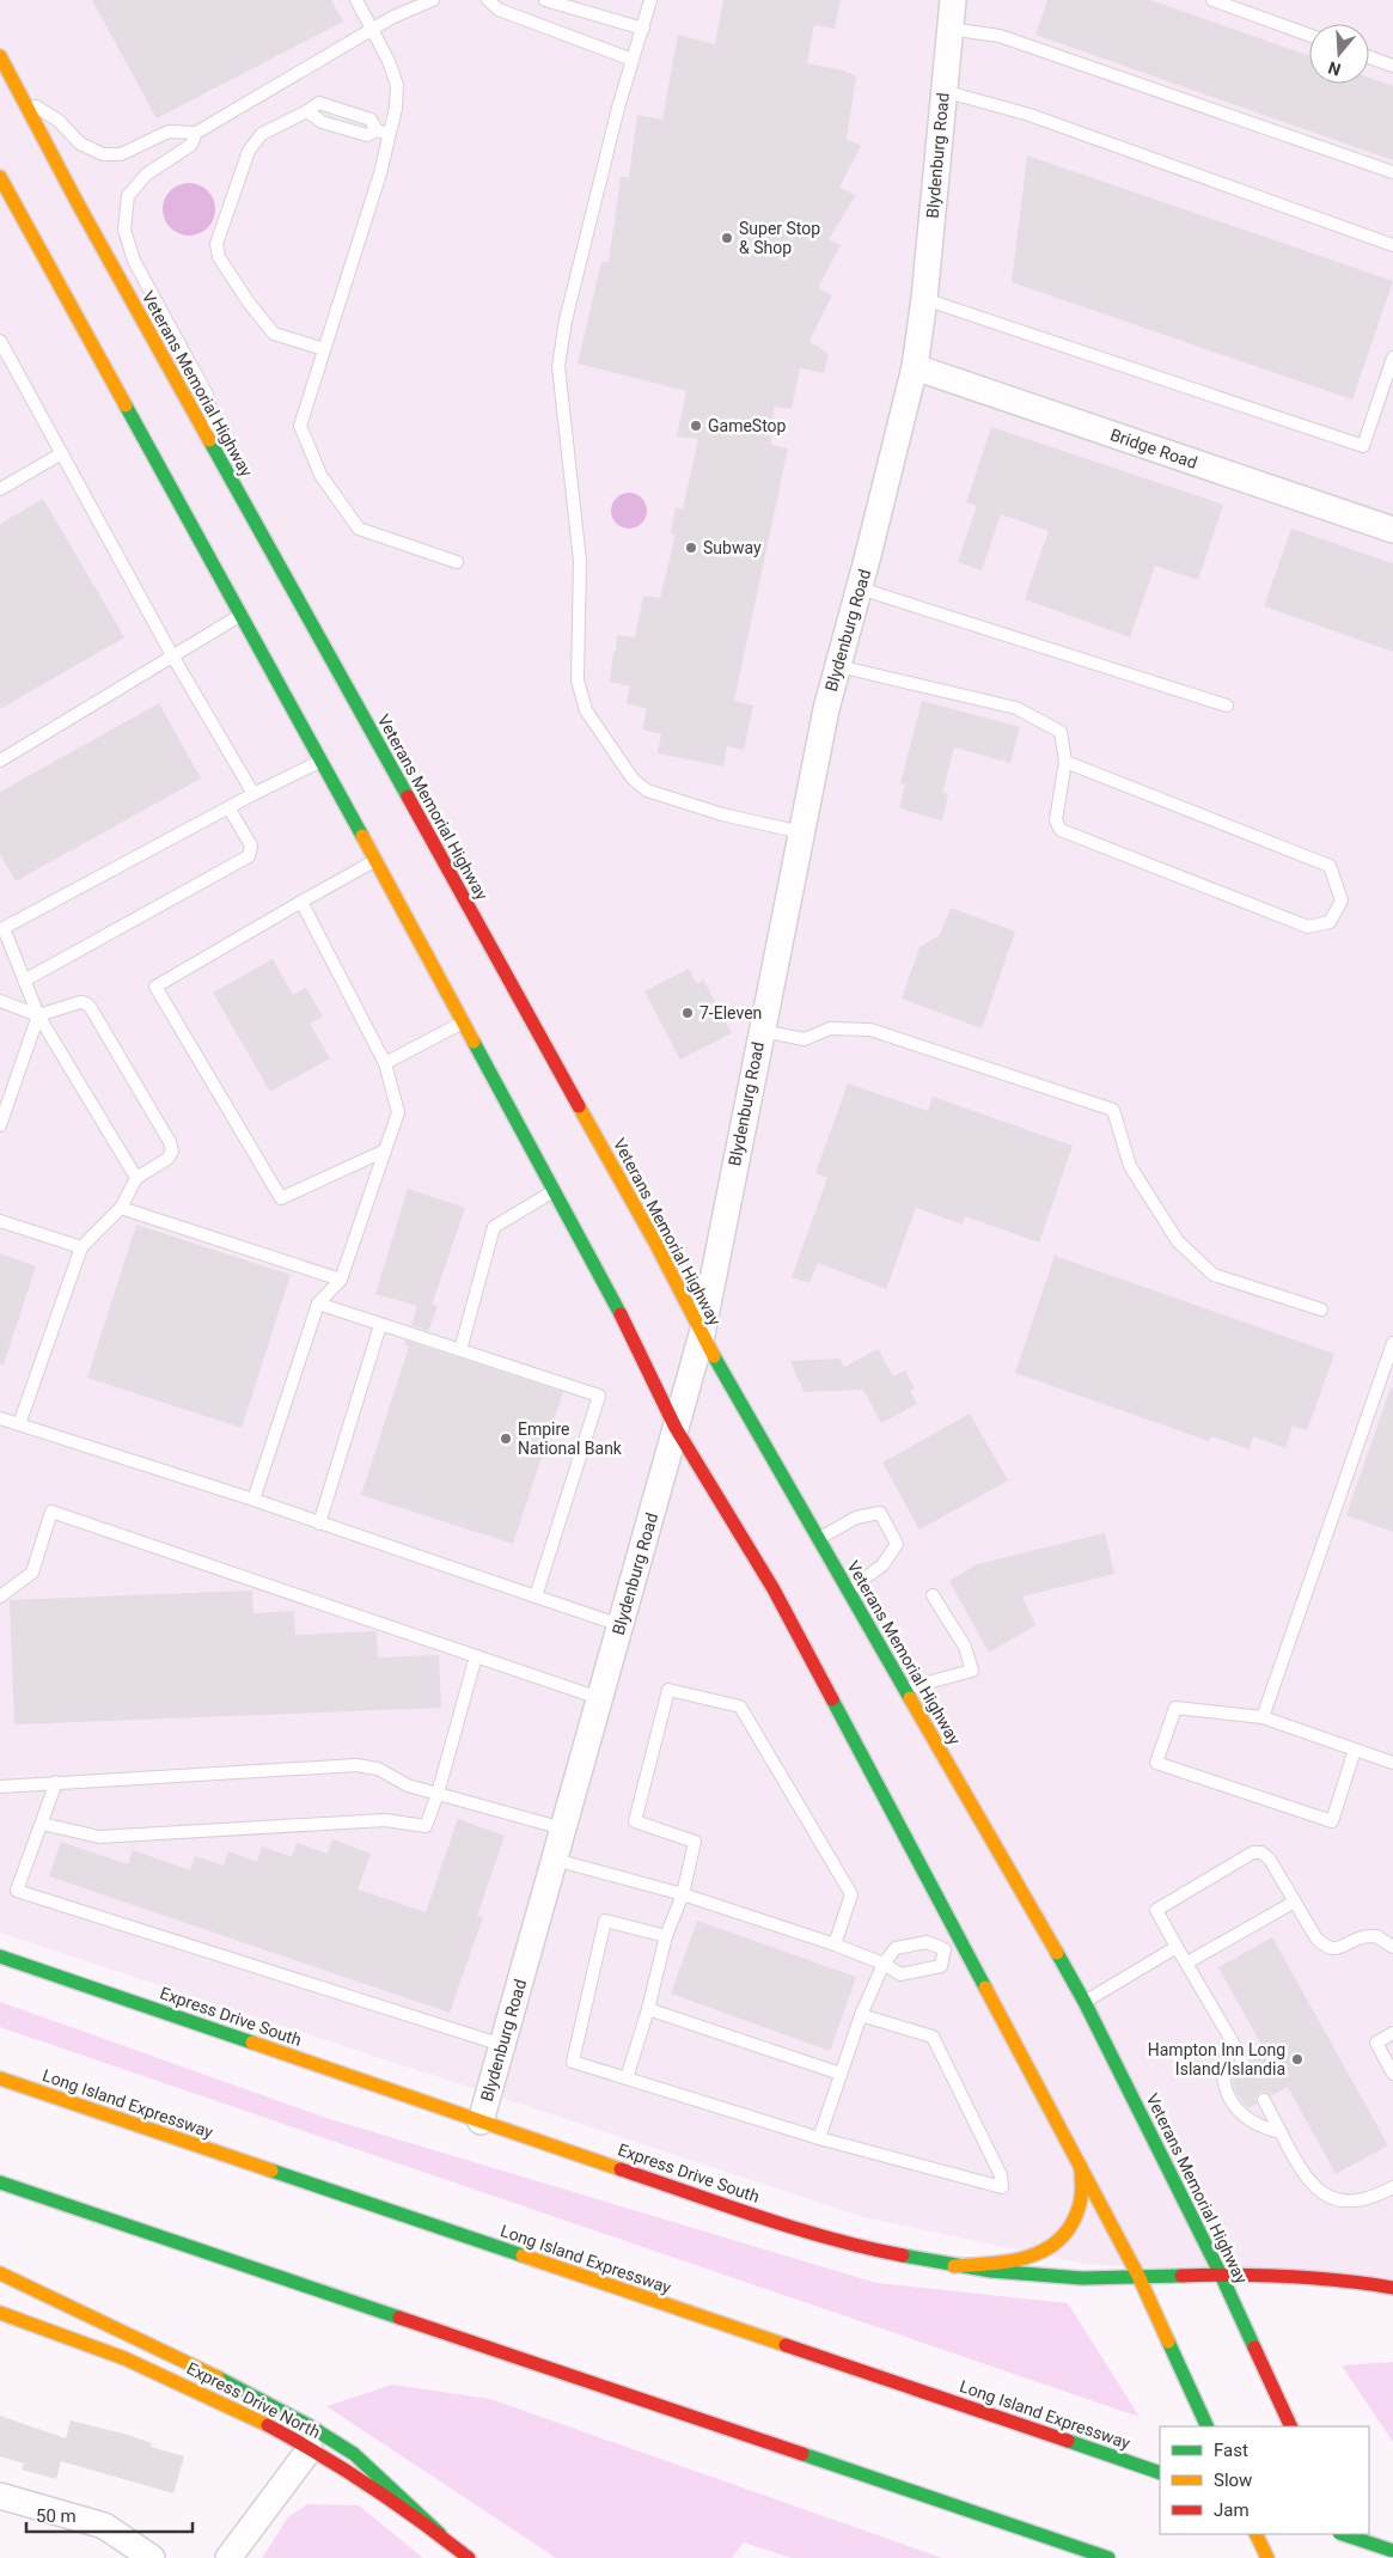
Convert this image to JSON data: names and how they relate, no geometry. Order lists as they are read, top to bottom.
{
  "streets": {
    "main road": [
      "Veterans Memorial Highway",
      "Express Drive South",
      "Long Island Expressway",
      "Express Drive North"
    ],
    "street": ["Blydenburg Road", "Bridge Road"]
  },
  "crossings": [
    ["Blydenburg Road", "Veterans Memorial Highway"],
    ["Blydenburg Road", "Bridge Road"],
    ["Blydenburg Road", "Express Drive South"],
    ["Veterans Memorial Highway", "Express Drive South"]
  ],
  "places": [
    "Super Stop & Shop",
    "GameStop",
    "Subway",
    "7-Eleven",
    "Empire National Bank",
    "Hampton Inn Long Island/Islandia"
  ],
  "legend": ["Fast", "Slow", "Jam"],
  "scale_bar": "50 m",
  "north": "bottom"
}
